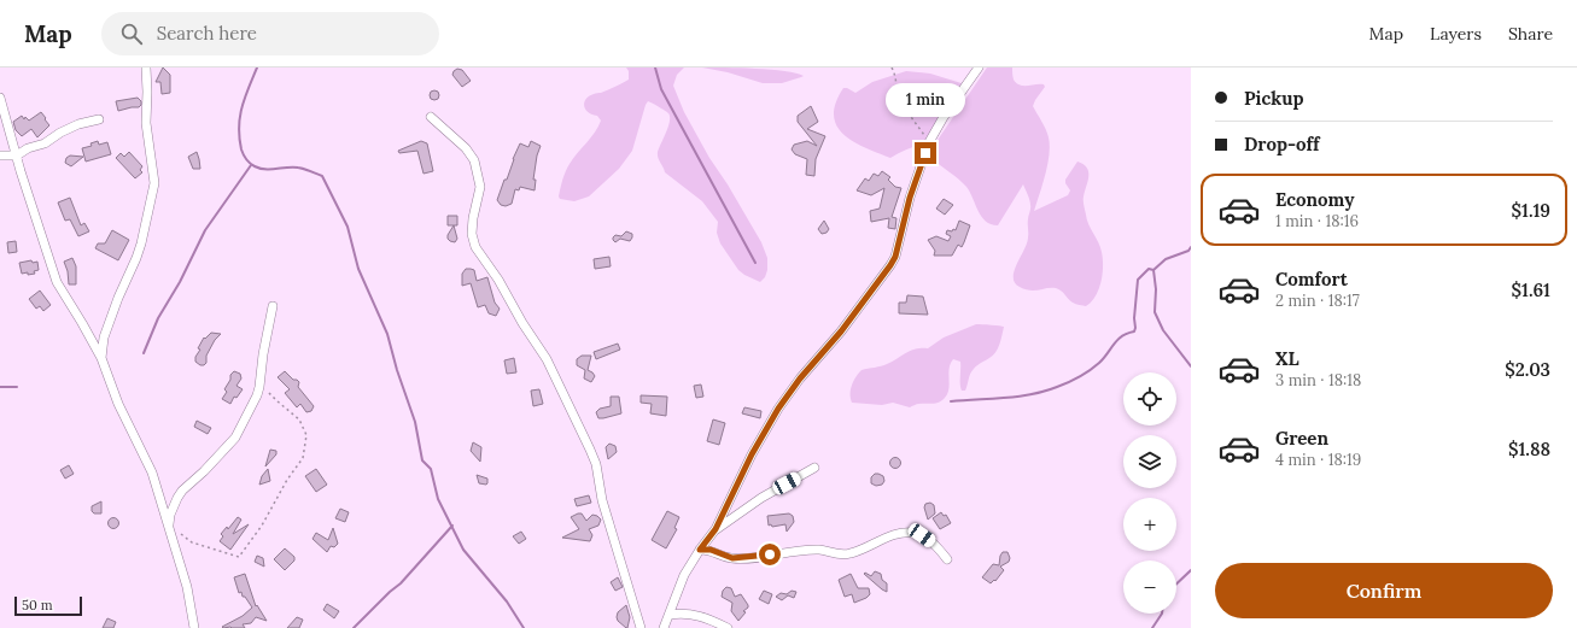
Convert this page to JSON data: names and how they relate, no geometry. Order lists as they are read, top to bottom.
{
  "scale_bar": "50 m",
  "page": {
    "header": "Map",
    "search": "Search here",
    "nav": ["Map", "Layers", "Share"],
    "banner": ["Pickup", "Drop-off"],
    "bubble": "1 min",
    "list": [
      {
        "name": "Economy",
        "note": "1 min · 18:16",
        "value": "$1.19"
      },
      {
        "name": "Comfort",
        "note": "2 min · 18:17",
        "value": "$1.61"
      },
      {
        "name": "XL",
        "note": "3 min · 18:18",
        "value": "$2.03"
      },
      {
        "name": "Green",
        "note": "4 min · 18:19",
        "value": "$1.88"
      }
    ],
    "map_buttons": ["+", "−"],
    "buttons": "Confirm",
    "scale": "50 m"
  }
}
